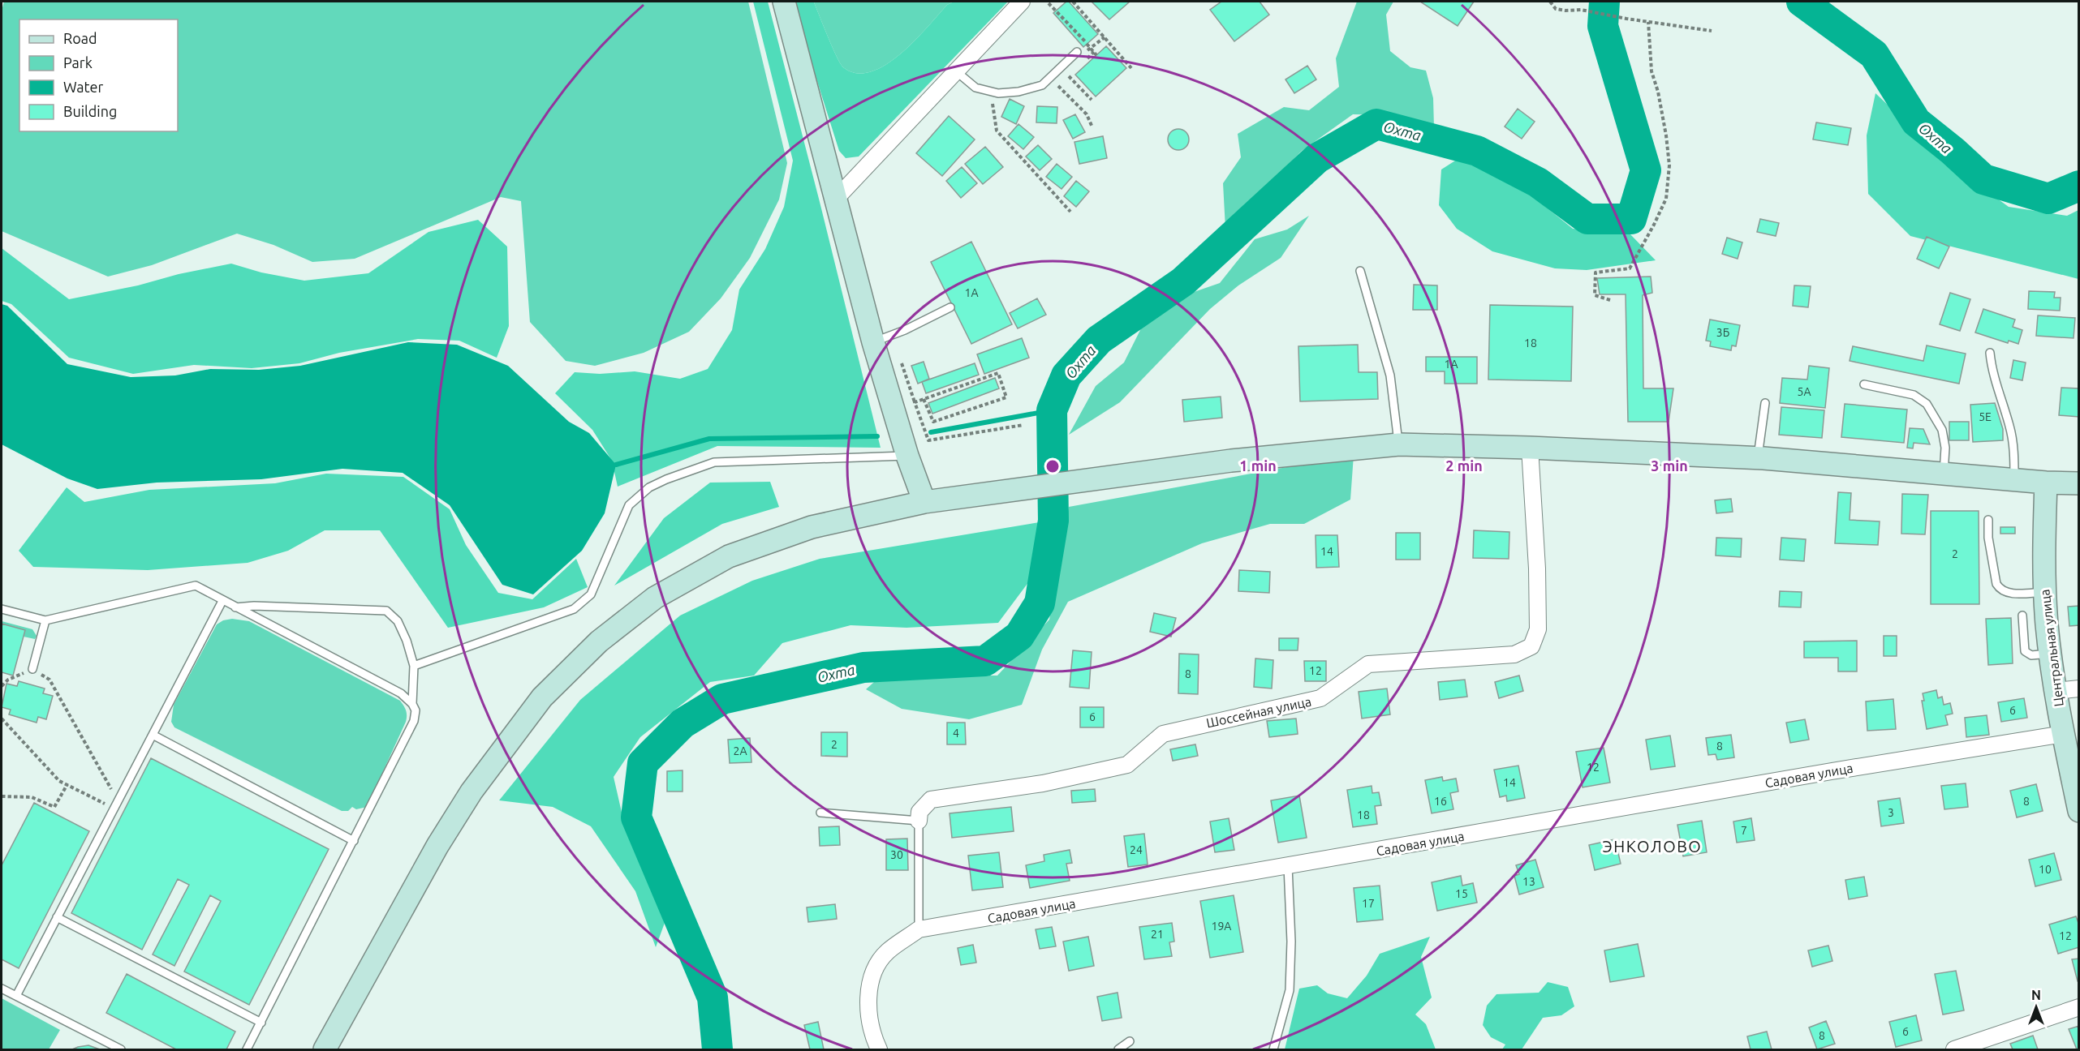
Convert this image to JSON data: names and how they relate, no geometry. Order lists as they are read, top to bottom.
{
  "streets": {
    "main road": ["Центральная улица"],
    "street": ["Шоссейная улица", "Садовая улица"]
  },
  "crossings": [
    ["Центральная улица", "Садовая улица"]
  ],
  "districts": ["ЭНКОЛОВО"],
  "water": ["Охта"],
  "house_numbers": [
    "1А",
    "3Б",
    "18",
    "1А",
    "5А",
    "5Е",
    "14",
    "2",
    "12",
    "8",
    "6",
    "6",
    "4",
    "2",
    "8",
    "2А",
    "12",
    "14",
    "16",
    "8",
    "3",
    "18",
    "7",
    "24",
    "30",
    "10",
    "13",
    "15",
    "17",
    "19А",
    "21",
    "12",
    "6",
    "8"
  ],
  "legend": [
    "Road",
    "Park",
    "Water",
    "Building"
  ],
  "north": "top",
  "rings": ["1 min", "2 min", "3 min"]
}
